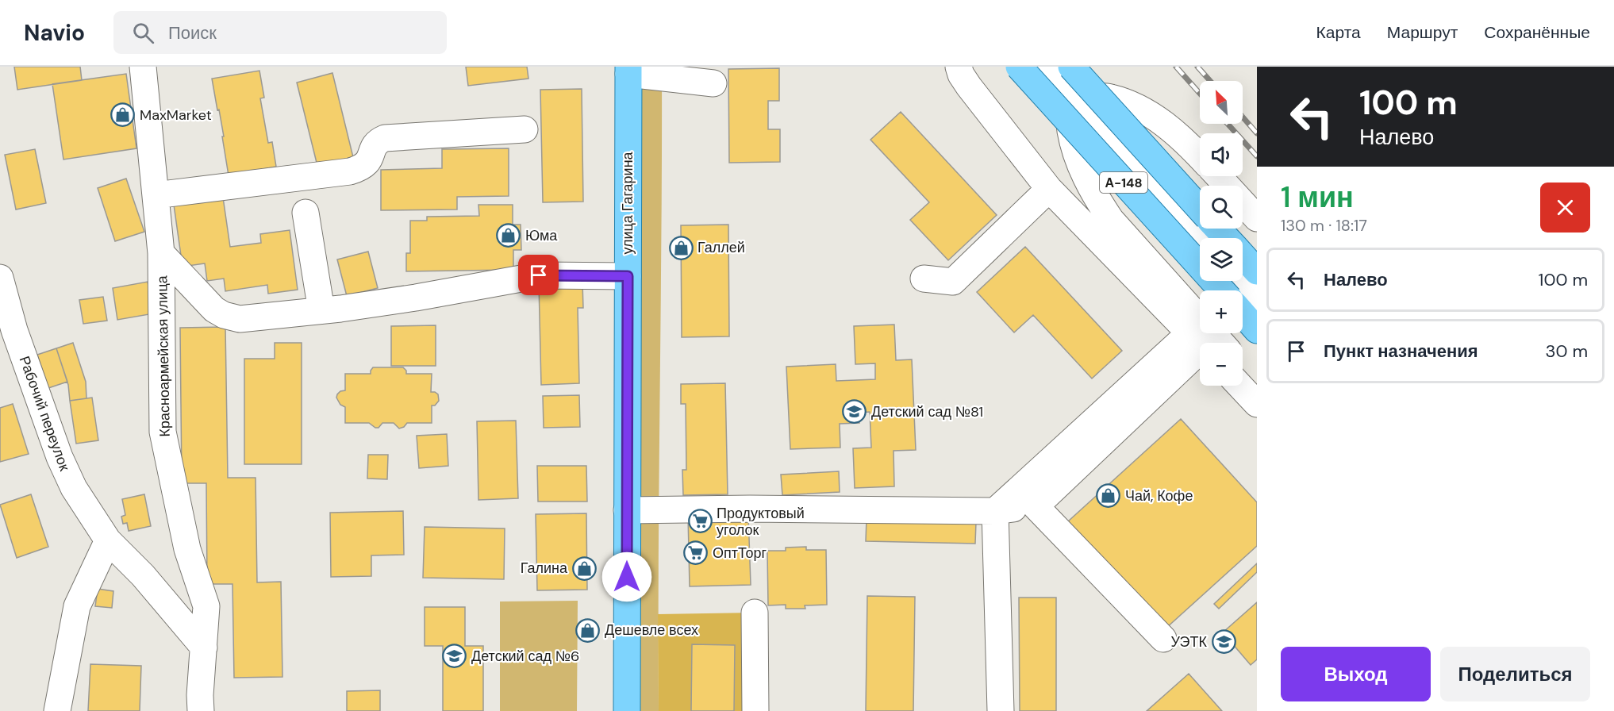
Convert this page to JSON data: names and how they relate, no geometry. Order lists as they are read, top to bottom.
{
  "streets": {
    "main road": ["А-148", "улица Гагарина"],
    "street": ["Красноармейская улица", "Рабочий переулок"]
  },
  "crossings": [
    ["Красноармейская улица", "Рабочий переулок"]
  ],
  "places": {
    "shop": [
      "MaxMarket",
      "Юма",
      "Галлей",
      "Чай, Кофе",
      "Галина",
      "Дешевле всех"
    ],
    "school or university": ["Детский сад №81", "УЭТК", "Детский сад №6"],
    "supermarket": ["Продуктовый уголок", "ОптТорг"]
  },
  "north": "top left",
  "page": {
    "header": "Navio",
    "search": "Поиск",
    "nav": ["Карта", "Маршрут", "Сохранённые"],
    "turn": ["100 m", "Налево"],
    "map_buttons": ["+", "−"],
    "heading": ["1 мин", "130 m · 18:17"],
    "list": [
      {
        "name": "Налево",
        "value": "100 m"
      },
      {
        "name": "Пункт назначения",
        "value": "30 m"
      }
    ],
    "buttons": ["Выход", "Поделиться"]
  }
}
